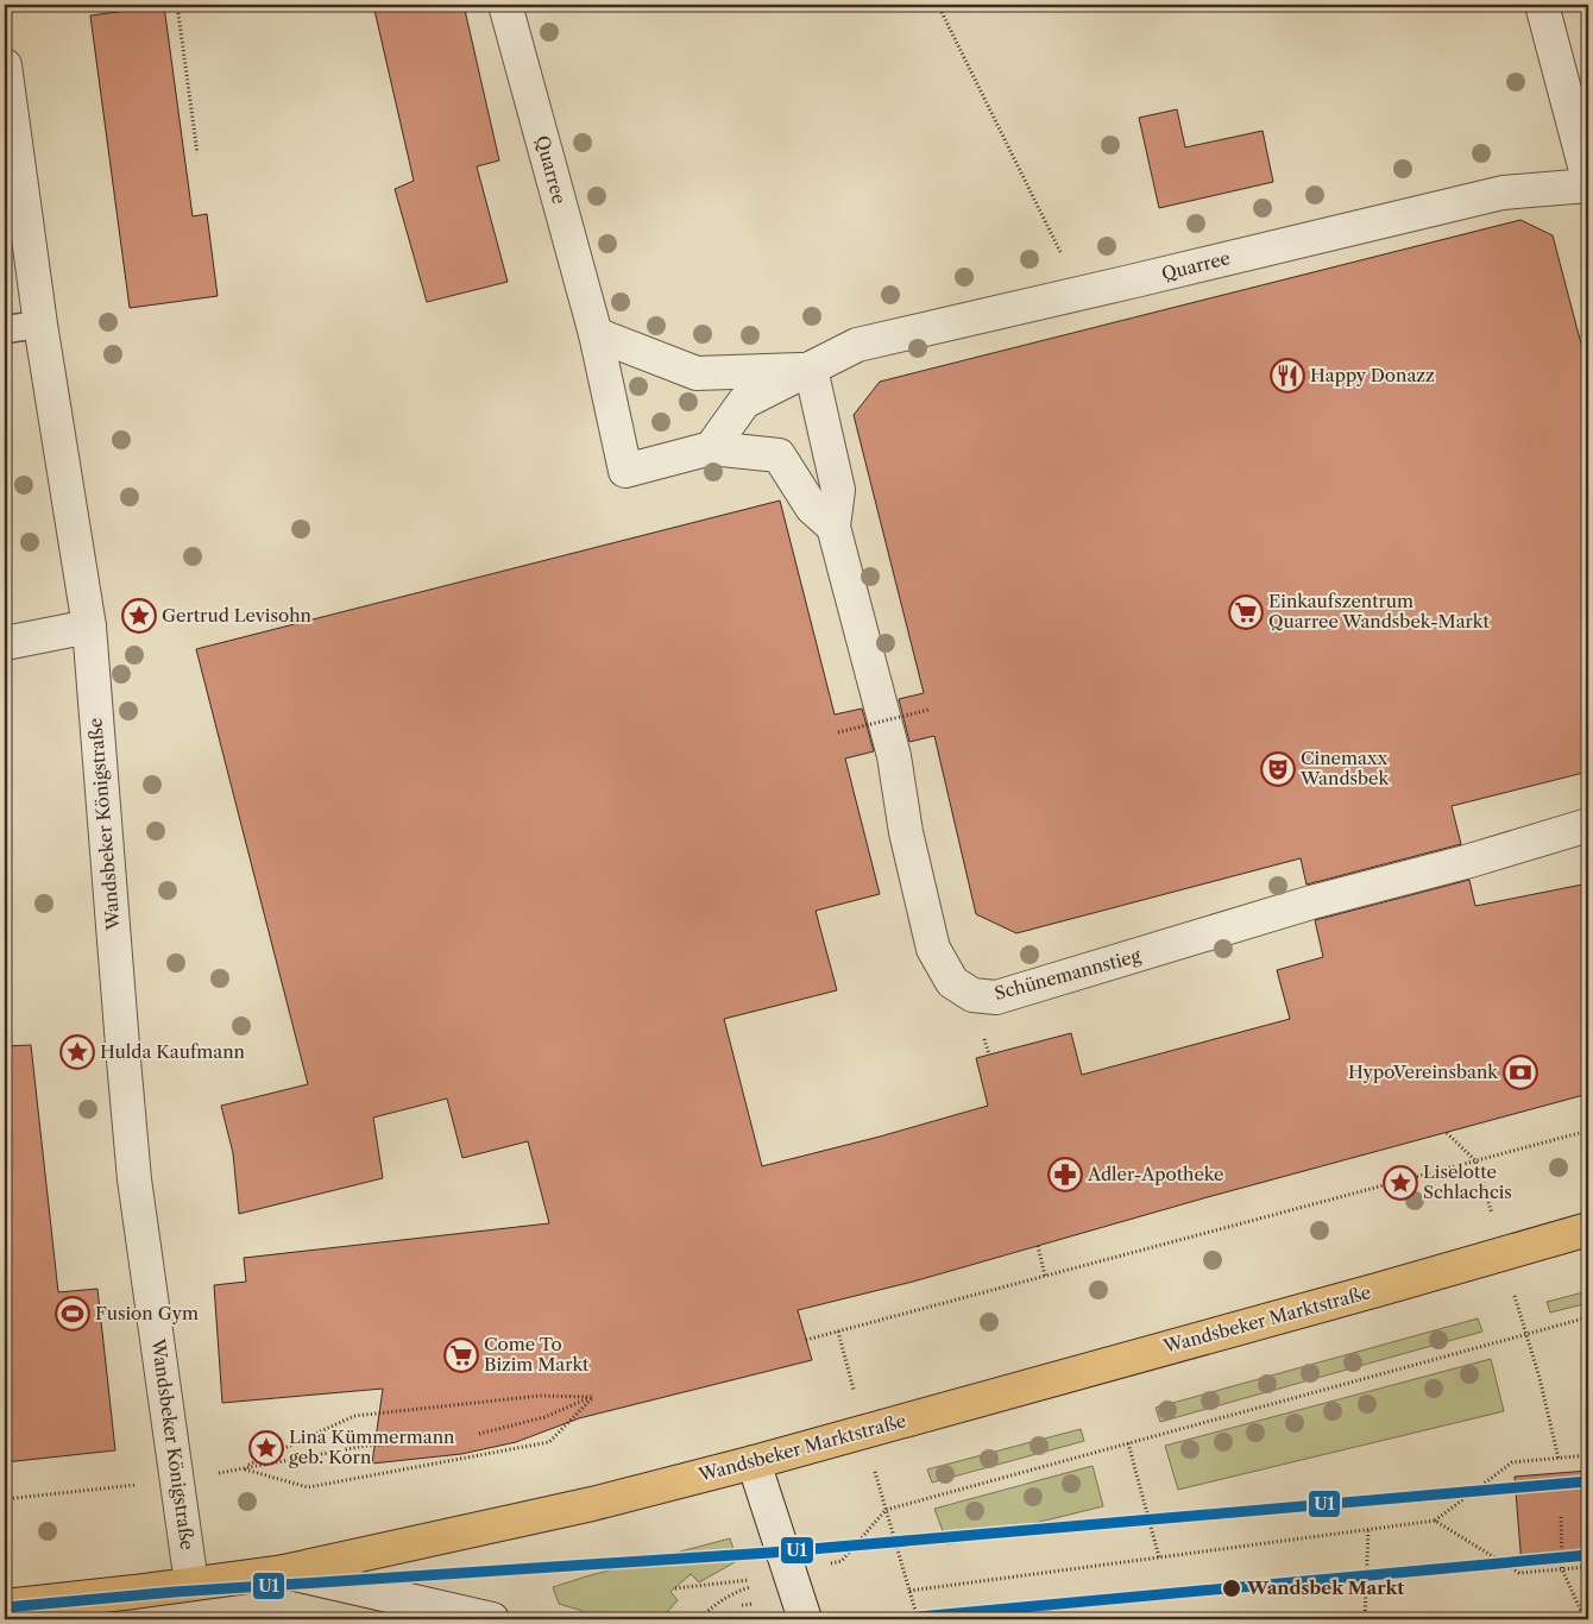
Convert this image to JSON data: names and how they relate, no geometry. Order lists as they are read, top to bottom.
{
  "streets": {
    "main road": ["Wandsbeker Marktstraße"],
    "street": ["Quarree", "Wandsbeker Königstraße", "Schünemannstieg"]
  },
  "crossings": [
    ["Quarree", "Schünemannstieg"],
    ["Wandsbeker Königstraße", "Wandsbeker Marktstraße"]
  ],
  "places": {
    "restaurant": ["Happy Donazz"],
    "supermarket": ["Einkaufszentrum Quarree Wandsbek-Markt", "Come To Bizim Markt"],
    "place": [
      "Gertrud Levisohn",
      "Hulda Kaufmann",
      "Liselotte Schlachcis",
      "Lina Kümmermann geb. Korn"
    ],
    "theatre": ["Cinemaxx Wandsbek"],
    "bank": ["HypoVereinsbank"],
    "pharmacy": ["Adler-Apotheke"],
    "sports": ["Fusion Gym"],
    "other": ["Wandsbek Markt"]
  },
  "lines": ["transit line U1"]
}
